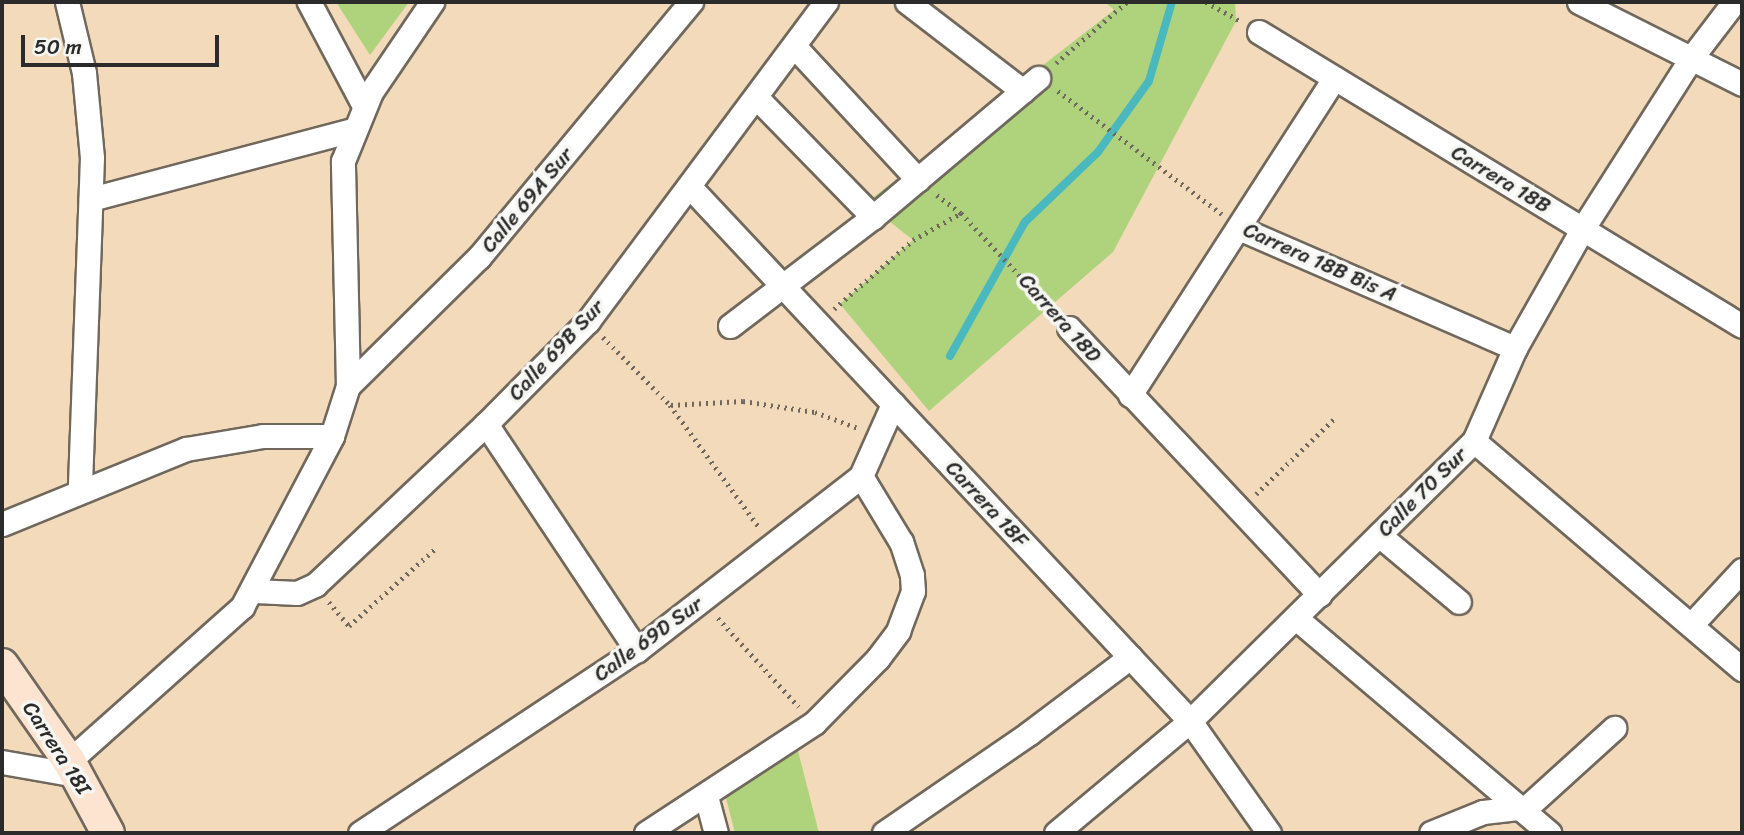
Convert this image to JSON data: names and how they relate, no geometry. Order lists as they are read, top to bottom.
{
  "streets": {
    "street": [
      "Carrera 18B",
      "Calle 69A Sur",
      "Carrera 18B Bis A",
      "Carrera 18D",
      "Calle 69B Sur",
      "Calle 70 Sur",
      "Carrera 18F",
      "Calle 69D Sur",
      "Carrera 18I"
    ]
  },
  "crossings": [
    ["Carrera 18B", "Calle 70 Sur"],
    ["Carrera 18B Bis A", "Calle 70 Sur"],
    ["Carrera 18D", "Calle 70 Sur"],
    ["Calle 69B Sur", "Carrera 18F"],
    ["Calle 70 Sur", "Carrera 18F"]
  ],
  "scale_bar": "50 m"
}
